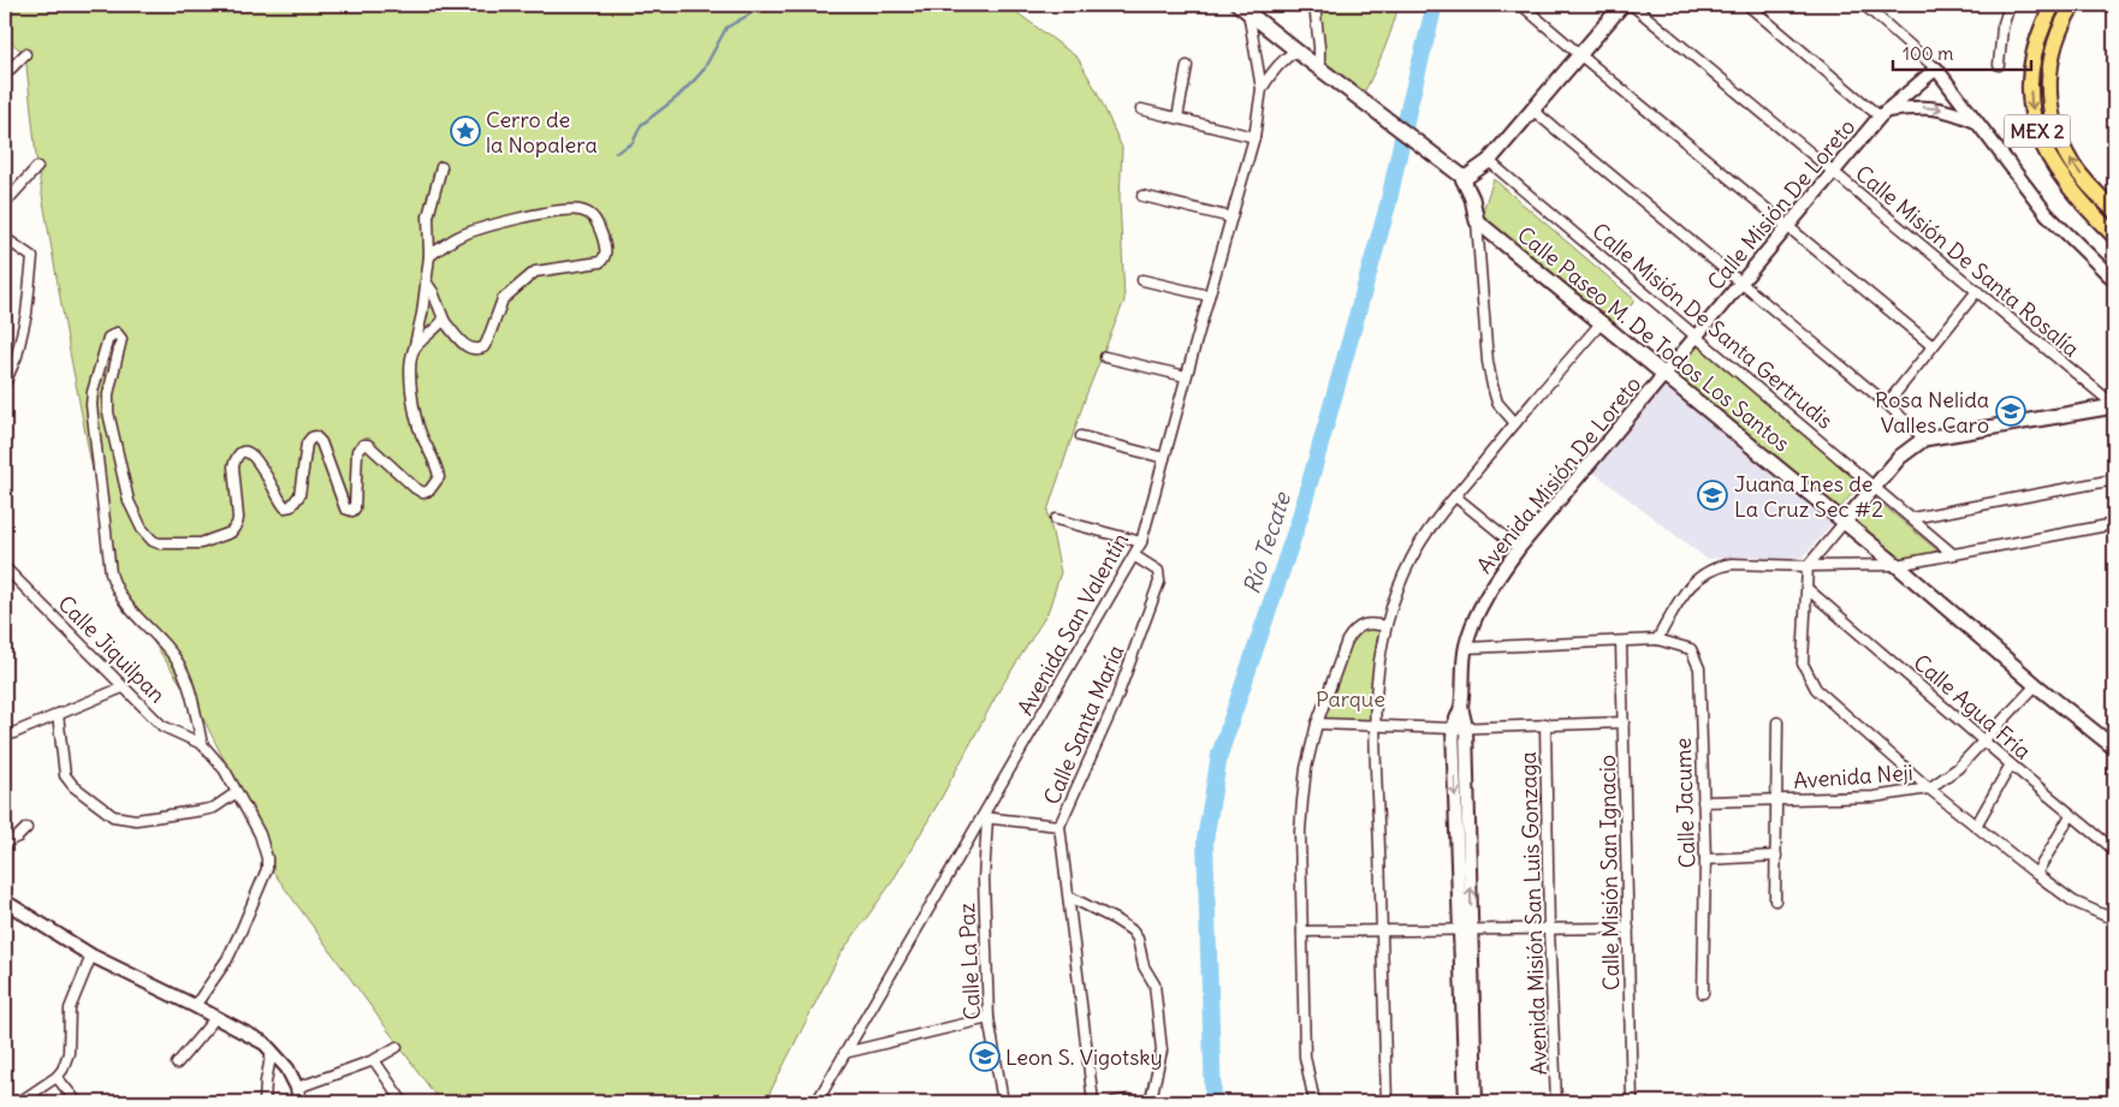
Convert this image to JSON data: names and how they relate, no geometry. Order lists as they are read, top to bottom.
{
  "streets": {
    "highway": ["MEX 2"],
    "main road": ["Calle Paseo M. De Todos Los Santos"],
    "street": [
      "Calle Misión De Loreto",
      "Calle Misión De Santa Rosalía",
      "Calle Misión De Santa Gertrudis",
      "Avenida Misión De Loreto",
      "Avenida San Valentín",
      "Calle Jiquilpan",
      "Calle Agua Fría",
      "Calle Santa María",
      "Avenida Neji",
      "Calle Jacume",
      "Calle Misión San Ignacio",
      "Avenida Misión San Luis Gonzaga",
      "Calle La Paz"
    ]
  },
  "crossings": [
    ["Calle Misión De Loreto", "Calle Misión De Santa Rosalía"],
    ["Calle Misión De Loreto", "Calle Misión De Santa Gertrudis"],
    ["Calle Misión De Loreto", "Calle Paseo M. De Todos Los Santos"],
    ["Calle Misión De Loreto", "Avenida Misión De Loreto"],
    ["Calle Paseo M. De Todos Los Santos", "Avenida Misión De Loreto"],
    ["Calle Paseo M. De Todos Los Santos", "Avenida Neji"],
    ["Avenida San Valentín", "Calle Santa María"],
    ["Avenida San Valentín", "Calle La Paz"],
    ["Calle Agua Fría", "Avenida Neji"],
    ["Avenida Neji", "Calle Jacume"]
  ],
  "water": ["Río Tecate"],
  "parks": ["Parque"],
  "places": {
    "place": ["Cerro de la Nopalera"],
    "school or university": ["Rosa Nelida Valles Caro", "Juana Ines de La Cruz Sec #2", "Leon S. Vigotsky"]
  },
  "scale_bar": "100 m"
}
